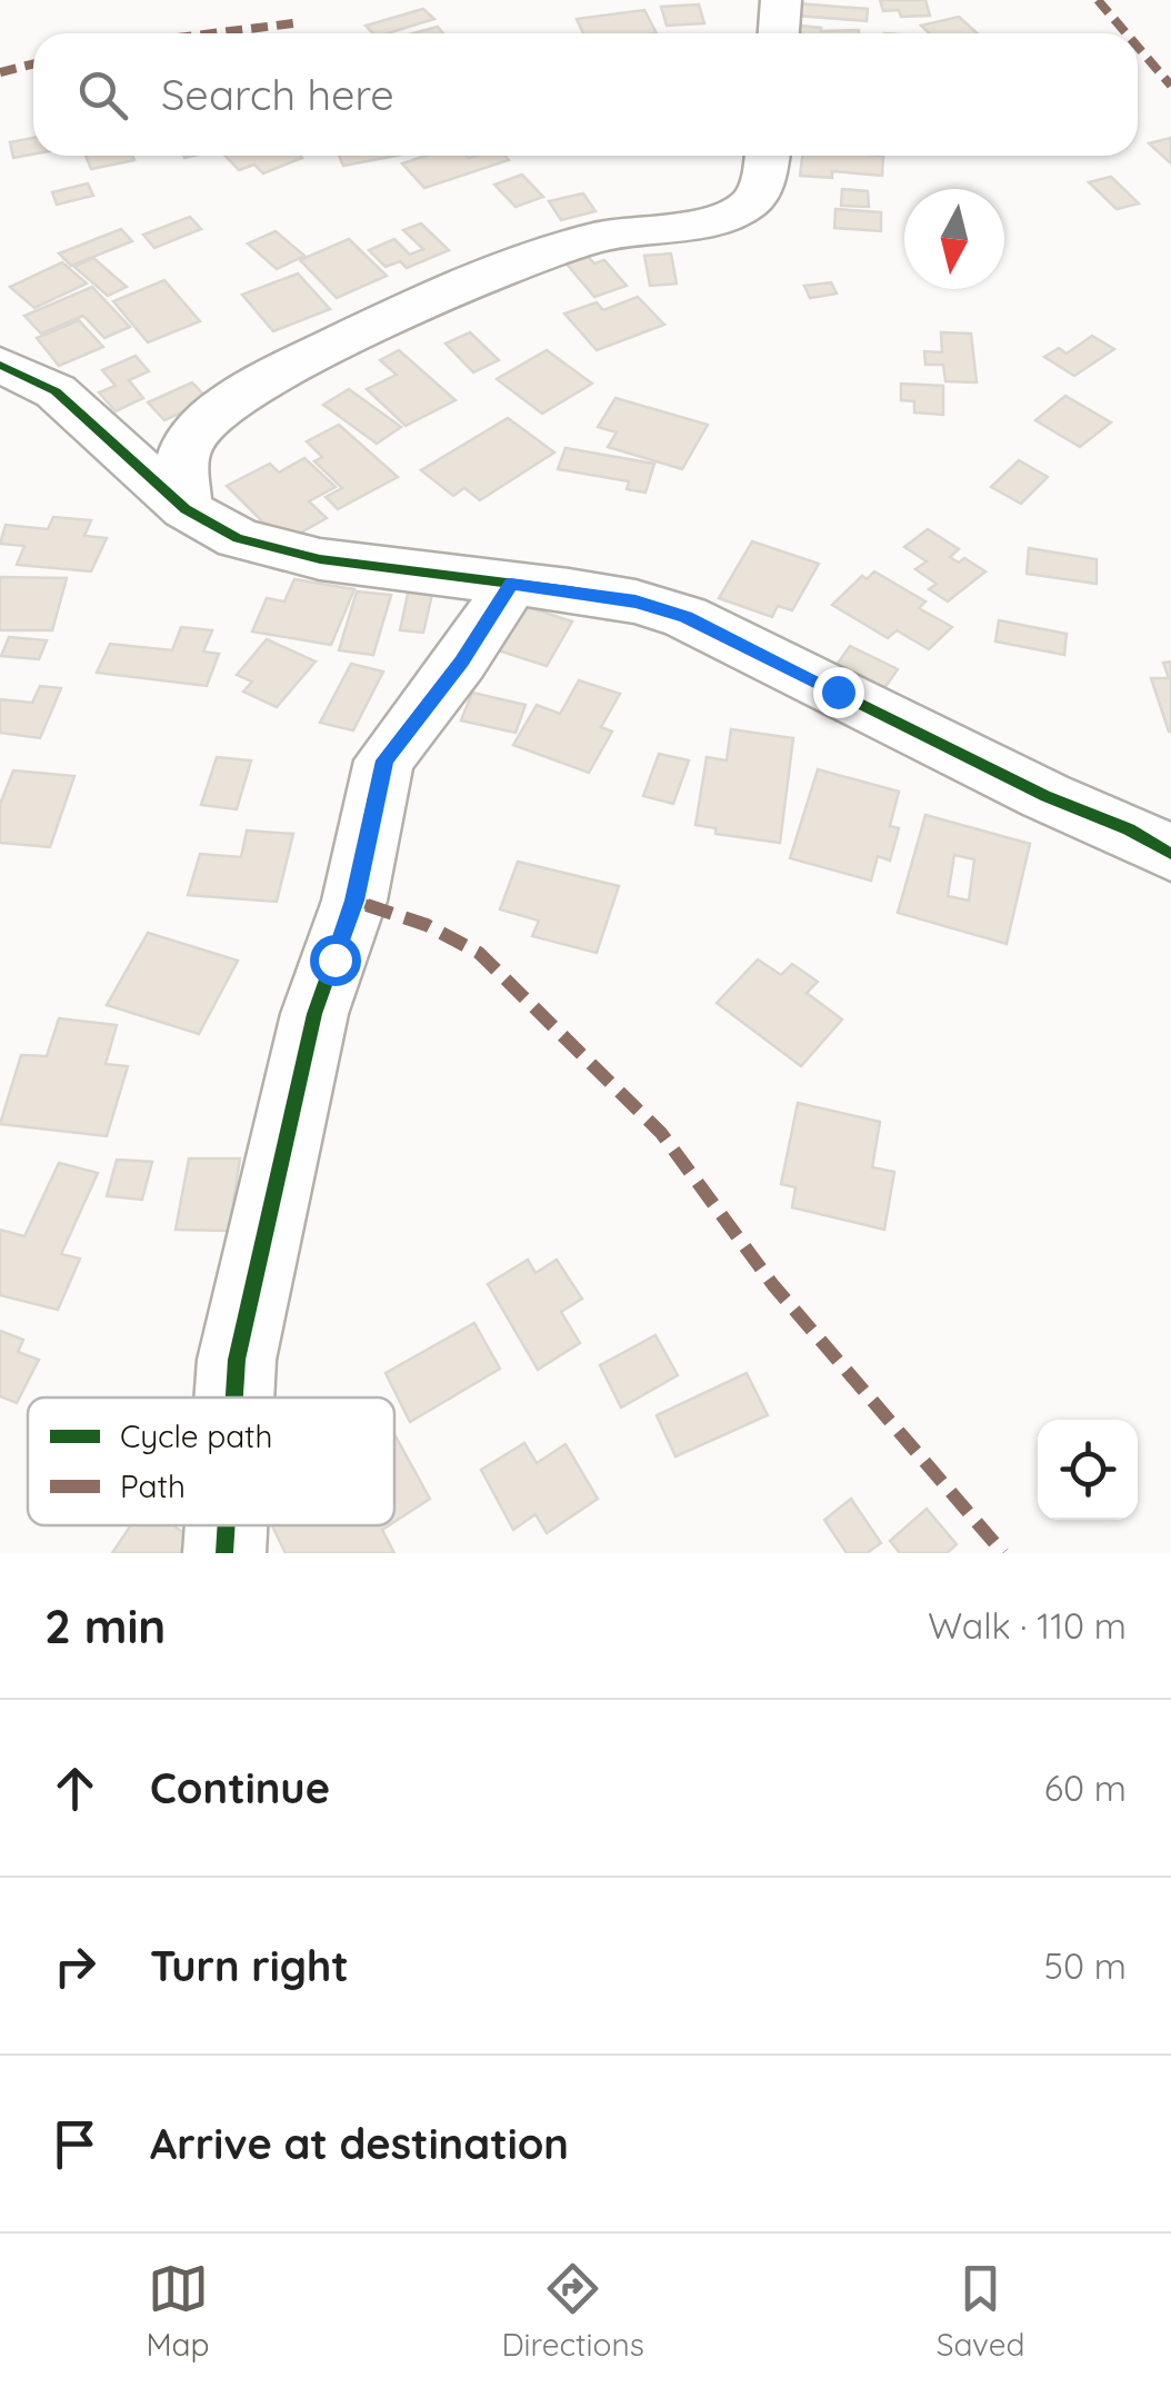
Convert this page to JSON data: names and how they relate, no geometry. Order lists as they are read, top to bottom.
{
  "legend": ["Cycle path", "Path"],
  "north": "bottom",
  "page": {
    "search": "Search here",
    "heading": ["2 min", "Walk · 110 m"],
    "list": [
      ["Continue", "60 m"],
      ["Turn right", "50 m"],
      "Arrive at destination"
    ],
    "nav": ["Map", "Directions", "Saved"]
  }
}
